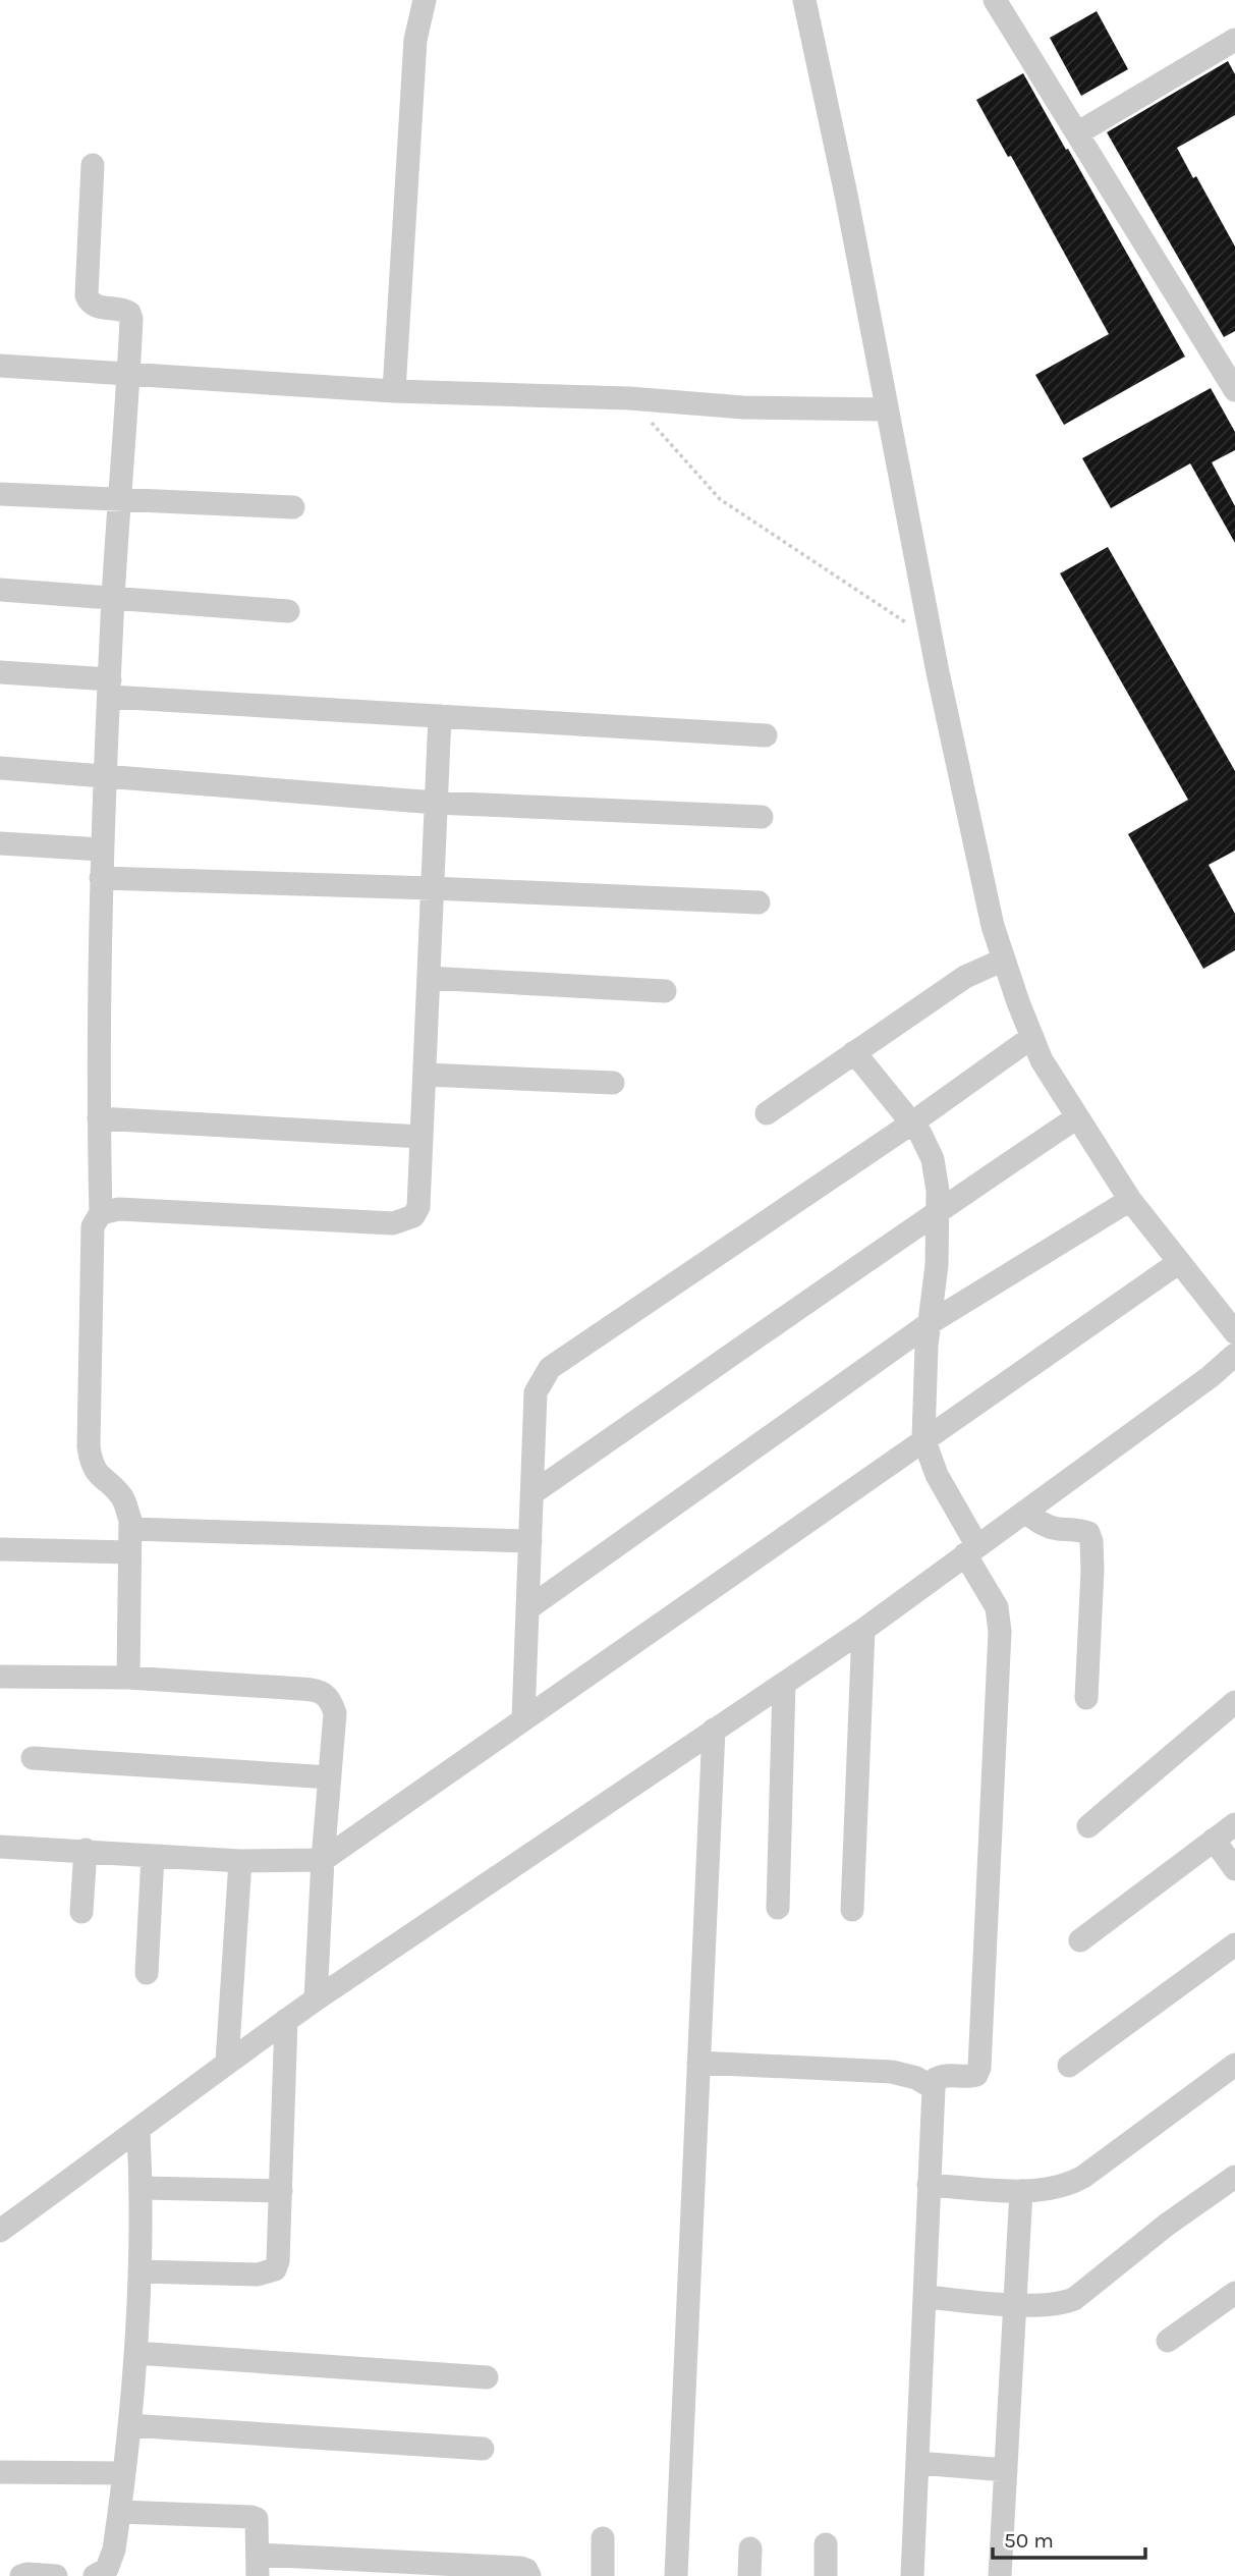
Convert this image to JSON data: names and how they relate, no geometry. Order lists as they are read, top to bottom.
{
  "scale_bar": "50 m"
}
